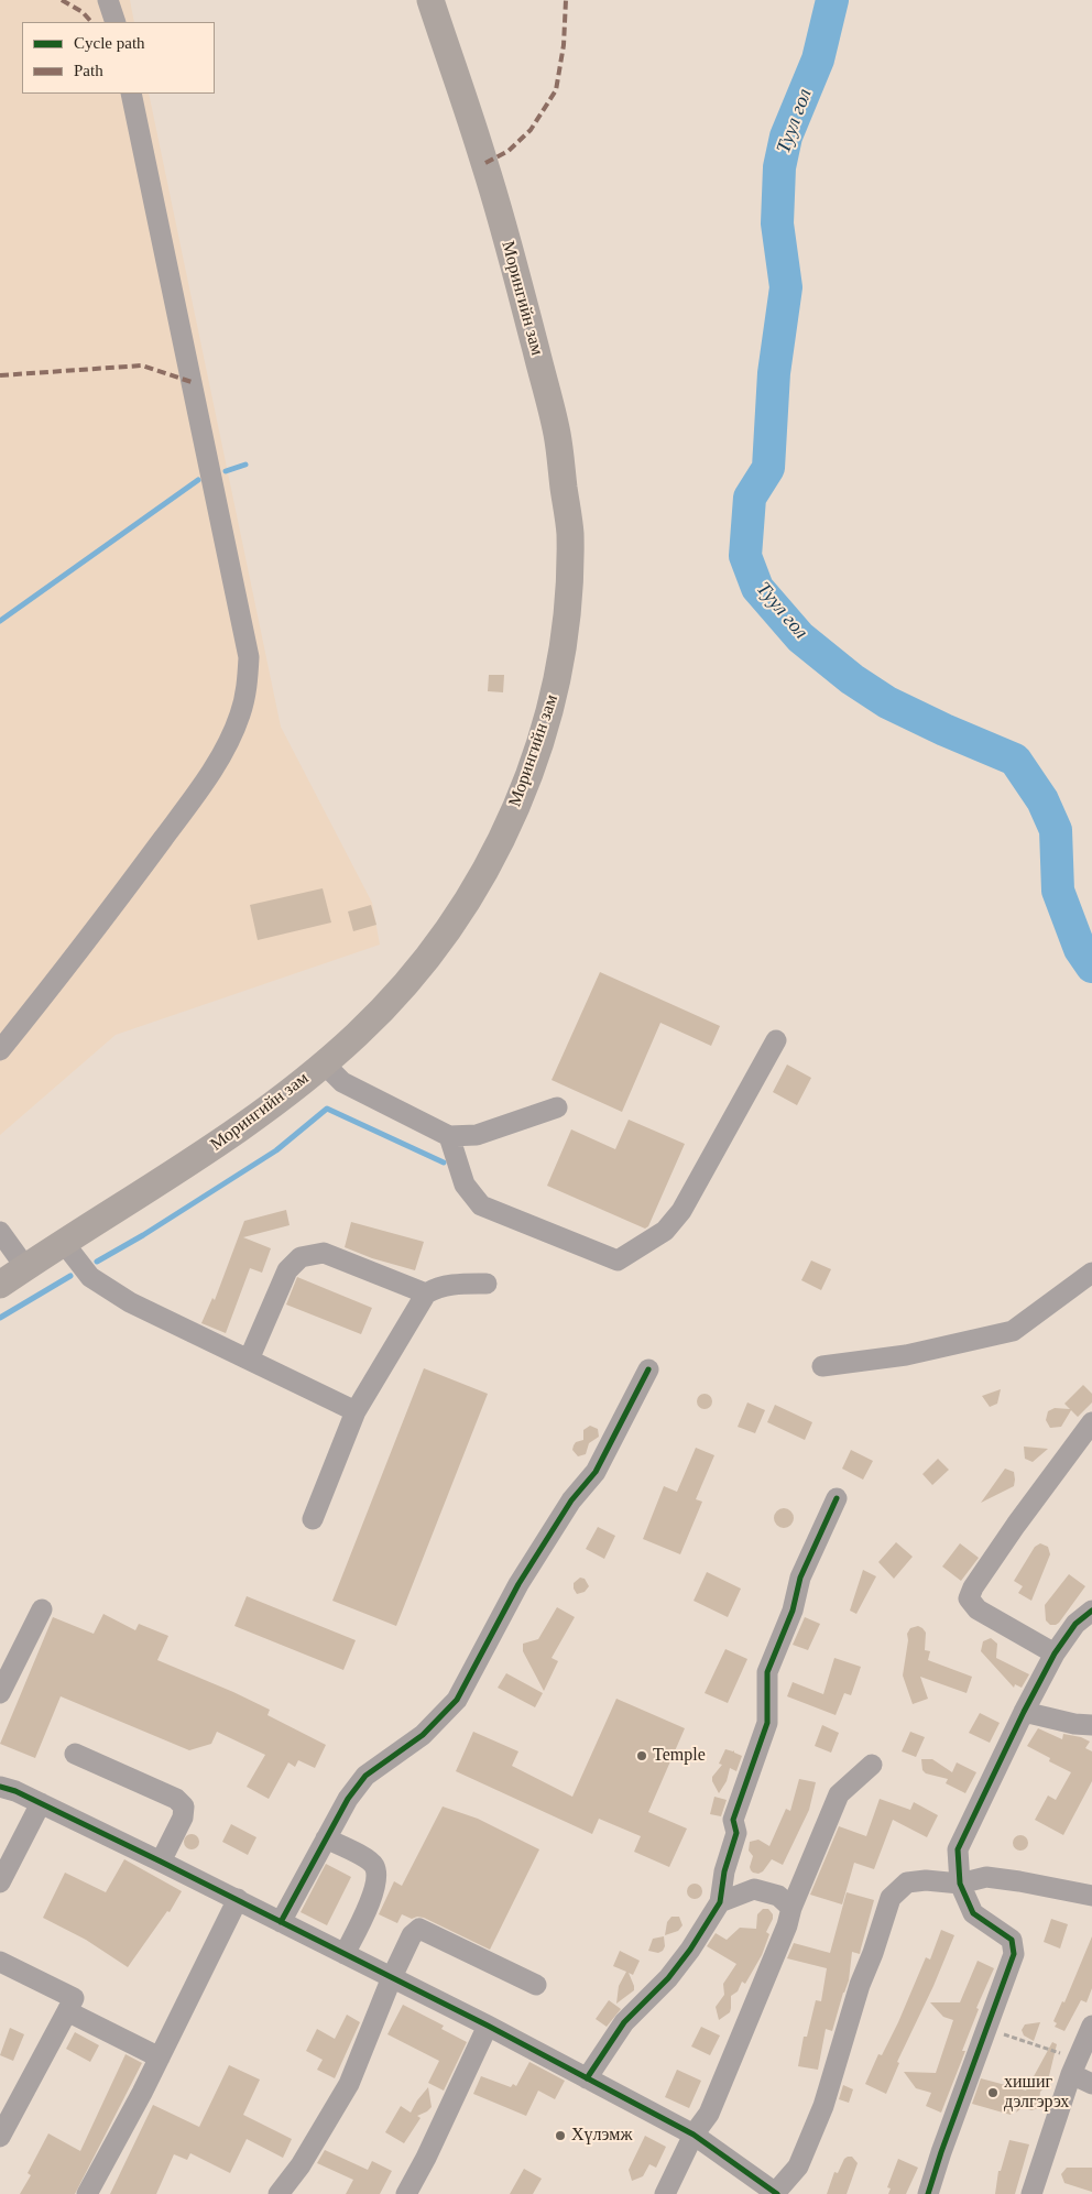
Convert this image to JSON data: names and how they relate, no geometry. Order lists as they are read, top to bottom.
{
  "streets": {
    "main road": ["Морингийн зам"]
  },
  "water": ["Туул гол"],
  "places": ["Temple", "хишиг дэлгэрэх", "Хүлэмж"],
  "legend": ["Cycle path", "Path"]
}
